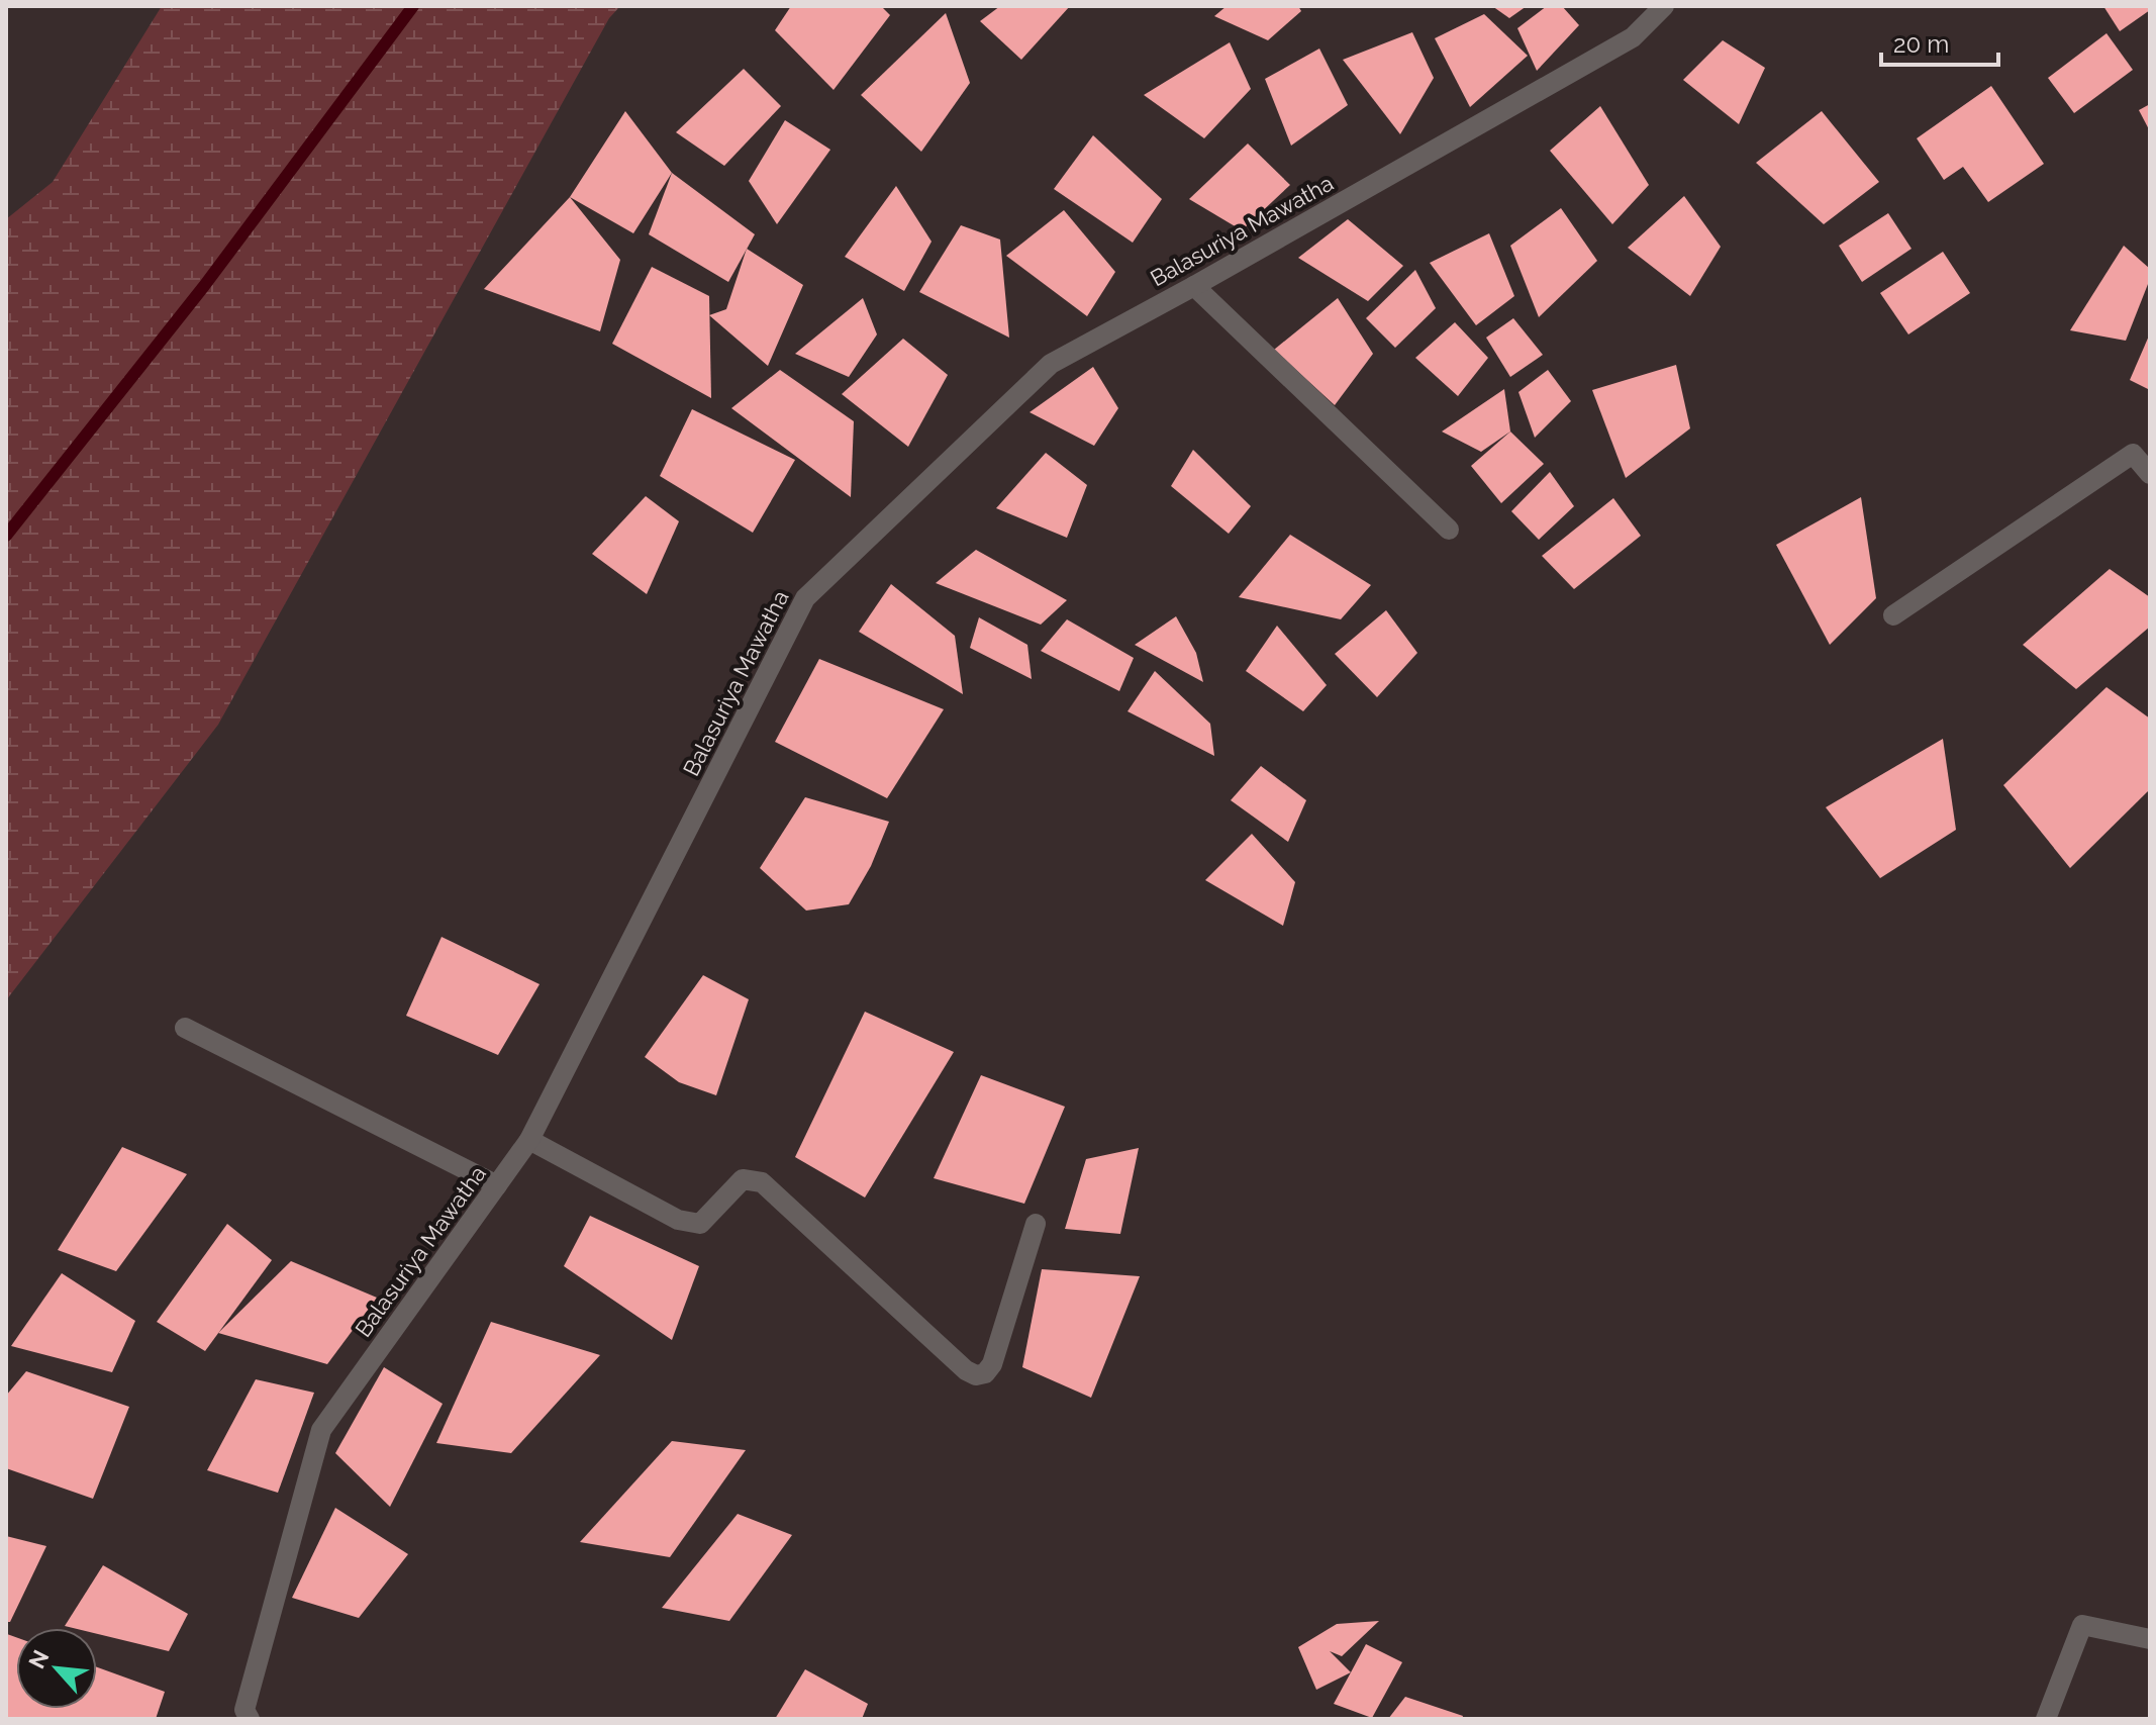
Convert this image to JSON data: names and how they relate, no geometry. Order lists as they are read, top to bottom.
{
  "streets": {
    "street": ["Balasuriya Mawatha"]
  },
  "scale_bar": "20 m",
  "north": "top left"
}
